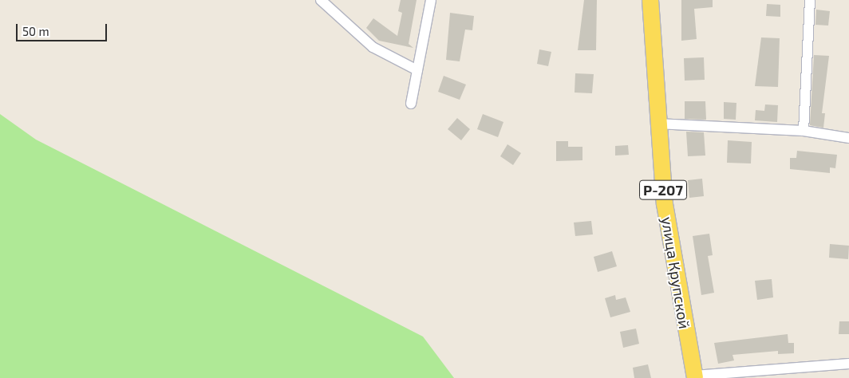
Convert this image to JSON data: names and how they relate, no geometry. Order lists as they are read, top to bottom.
{
  "streets": {
    "main road": ["Р-207", "улица Крупской"]
  },
  "scale_bar": "50 m"
}
